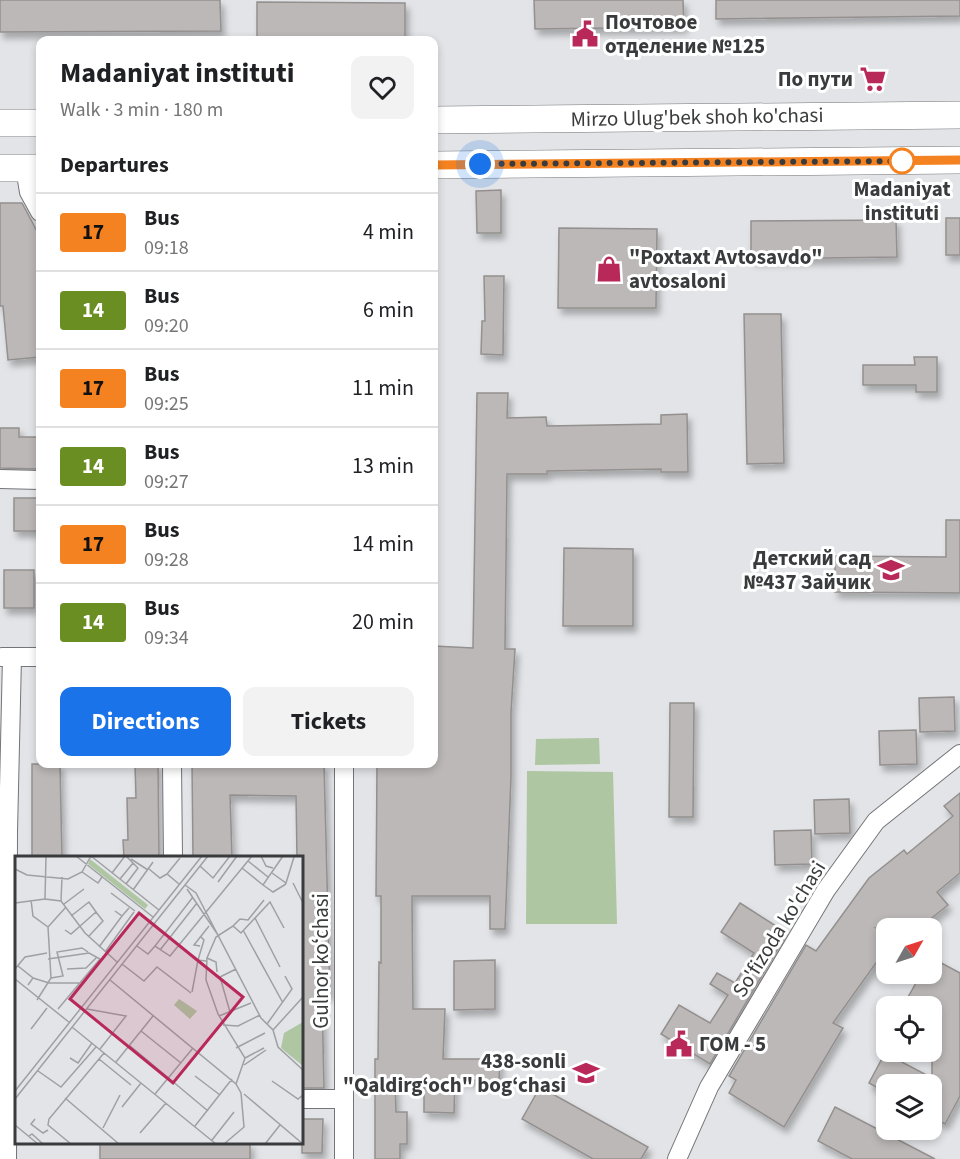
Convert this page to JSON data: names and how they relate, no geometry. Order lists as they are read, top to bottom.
{
  "streets": {
    "main road": ["Mirzo Ulug'bek shoh ko'chasi"],
    "street": ["So'fizoda ko'chasi", "Gulnor koʻchasi"]
  },
  "places": {
    "public building": ["Почтовое отделение №125", "ГОМ - 5"],
    "supermarket": ["По пути"],
    "other": ["Madaniyat instituti"],
    "shop": ["\"Poxtaxt Avtosavdo\" avtosaloni"],
    "school or university": ["Детский сад №437 Зайчик", "438-sonli \"Qaldirg‘och\" bog‘chasi"]
  },
  "lines": ["bus line 17"],
  "north": "top right",
  "page": {
    "heading": [
      ["Madaniyat instituti", "Walk · 3 min · 180 m"],
      "Departures"
    ],
    "list": [
      {
        "mark": "17",
        "name": "Bus",
        "note": "09:18",
        "value": "4 min"
      },
      {
        "mark": "14",
        "name": "Bus",
        "note": "09:20",
        "value": "6 min"
      },
      {
        "mark": "17",
        "name": "Bus",
        "note": "09:25",
        "value": "11 min"
      },
      {
        "mark": "14",
        "name": "Bus",
        "note": "09:27",
        "value": "13 min"
      },
      {
        "mark": "17",
        "name": "Bus",
        "note": "09:28",
        "value": "14 min"
      },
      {
        "mark": "14",
        "name": "Bus",
        "note": "09:34",
        "value": "20 min"
      }
    ],
    "buttons": ["Directions", "Tickets"]
  }
}
